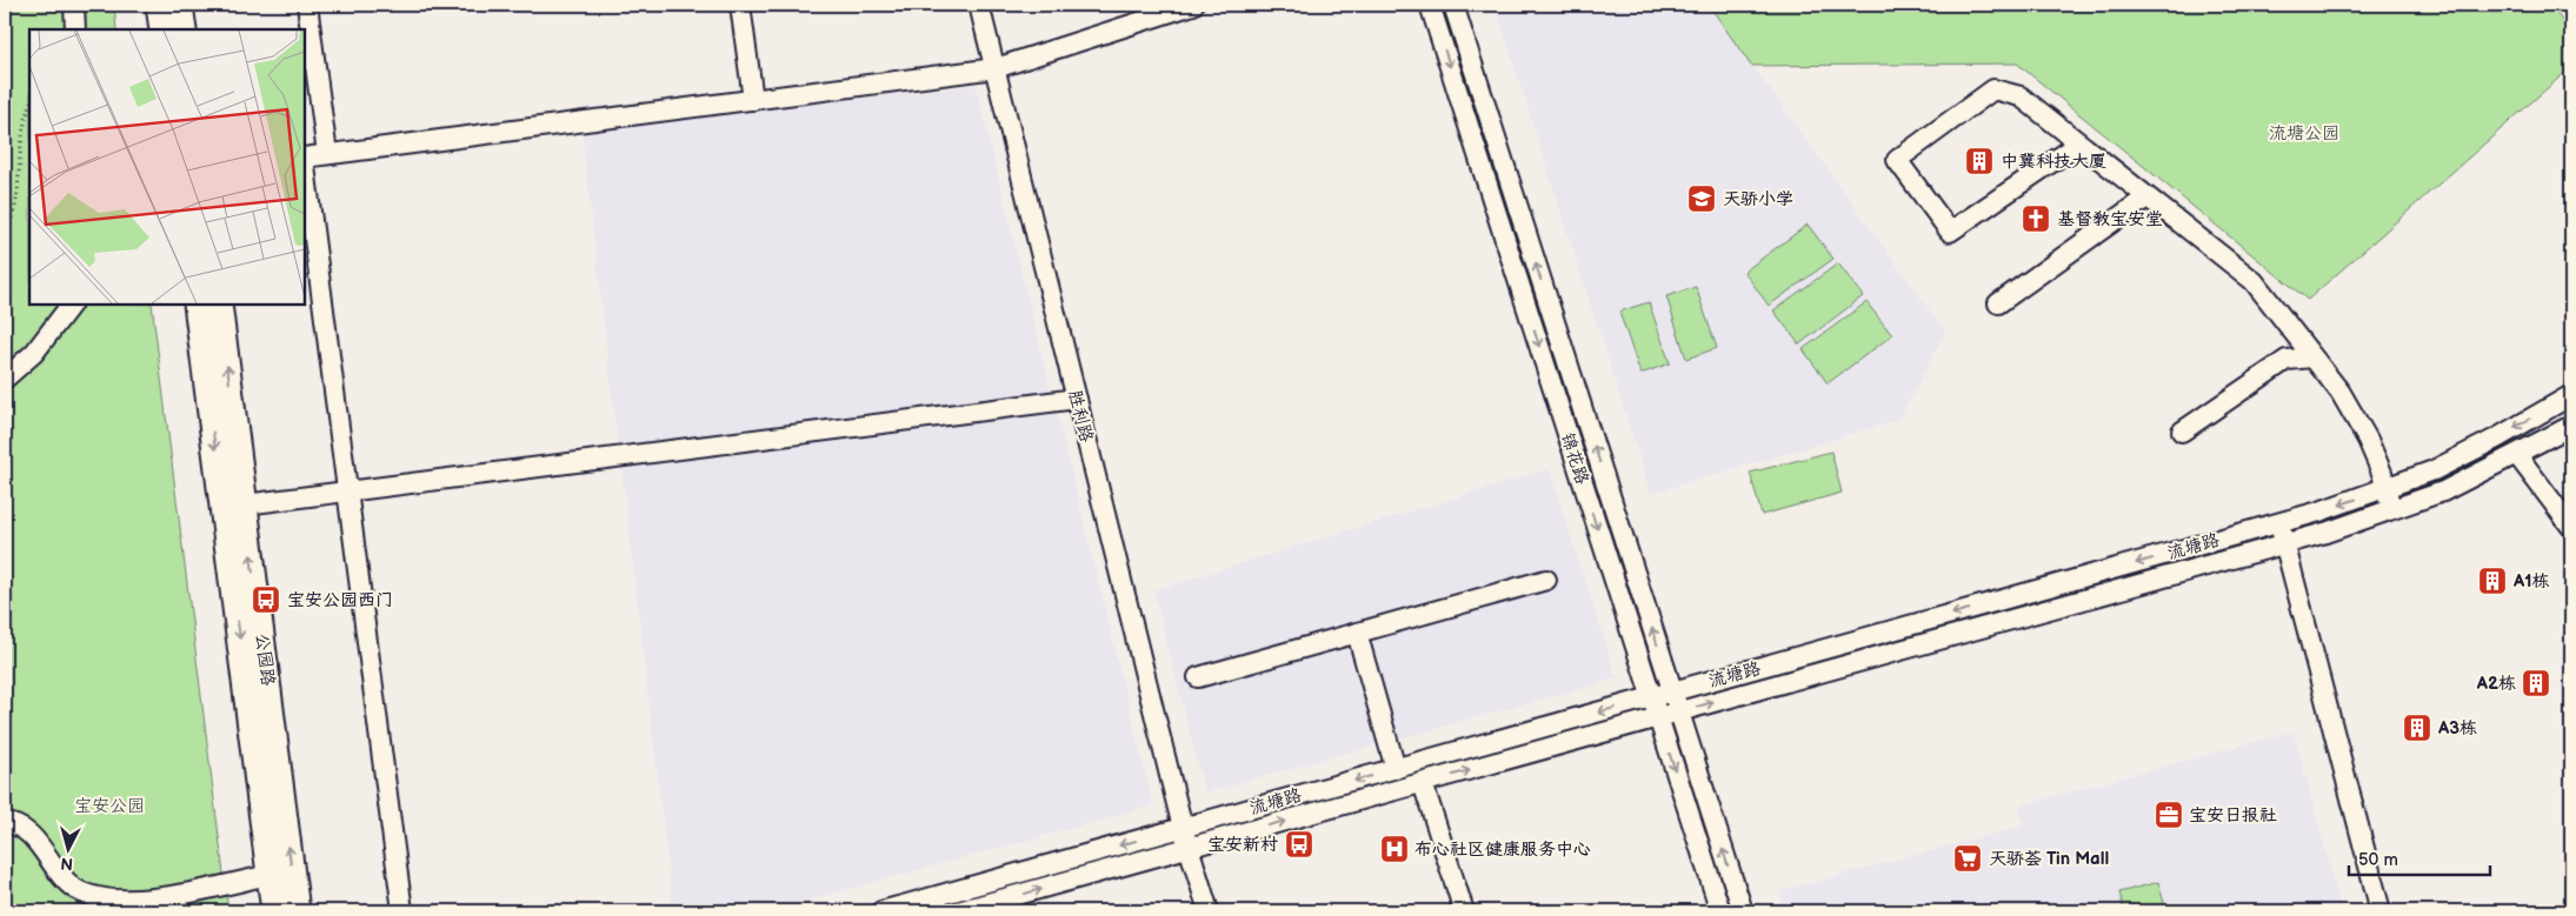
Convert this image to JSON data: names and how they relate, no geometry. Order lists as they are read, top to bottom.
{
  "streets": {
    "main road": ["公园路"],
    "street": ["胜利路", "锦花路", "流塘路"]
  },
  "crossings": [
    ["胜利路", "流塘路"],
    ["锦花路", "流塘路"]
  ],
  "parks": ["流塘公园", "宝安公园"],
  "places": {
    "building": [
      "中冀科技大厦",
      "A1栋",
      "A2栋",
      "A3栋"
    ],
    "school or university": ["天骄小学"],
    "church": ["基督教宝安堂"],
    "bus stop": ["宝安公园西门", "宝安新村"],
    "office": ["宝安日报社"],
    "hospital": ["布心社区健康服务中心"],
    "supermarket": ["天骄荟 Tin Mall"]
  },
  "scale_bar": "50 m",
  "north": "bottom"
}
